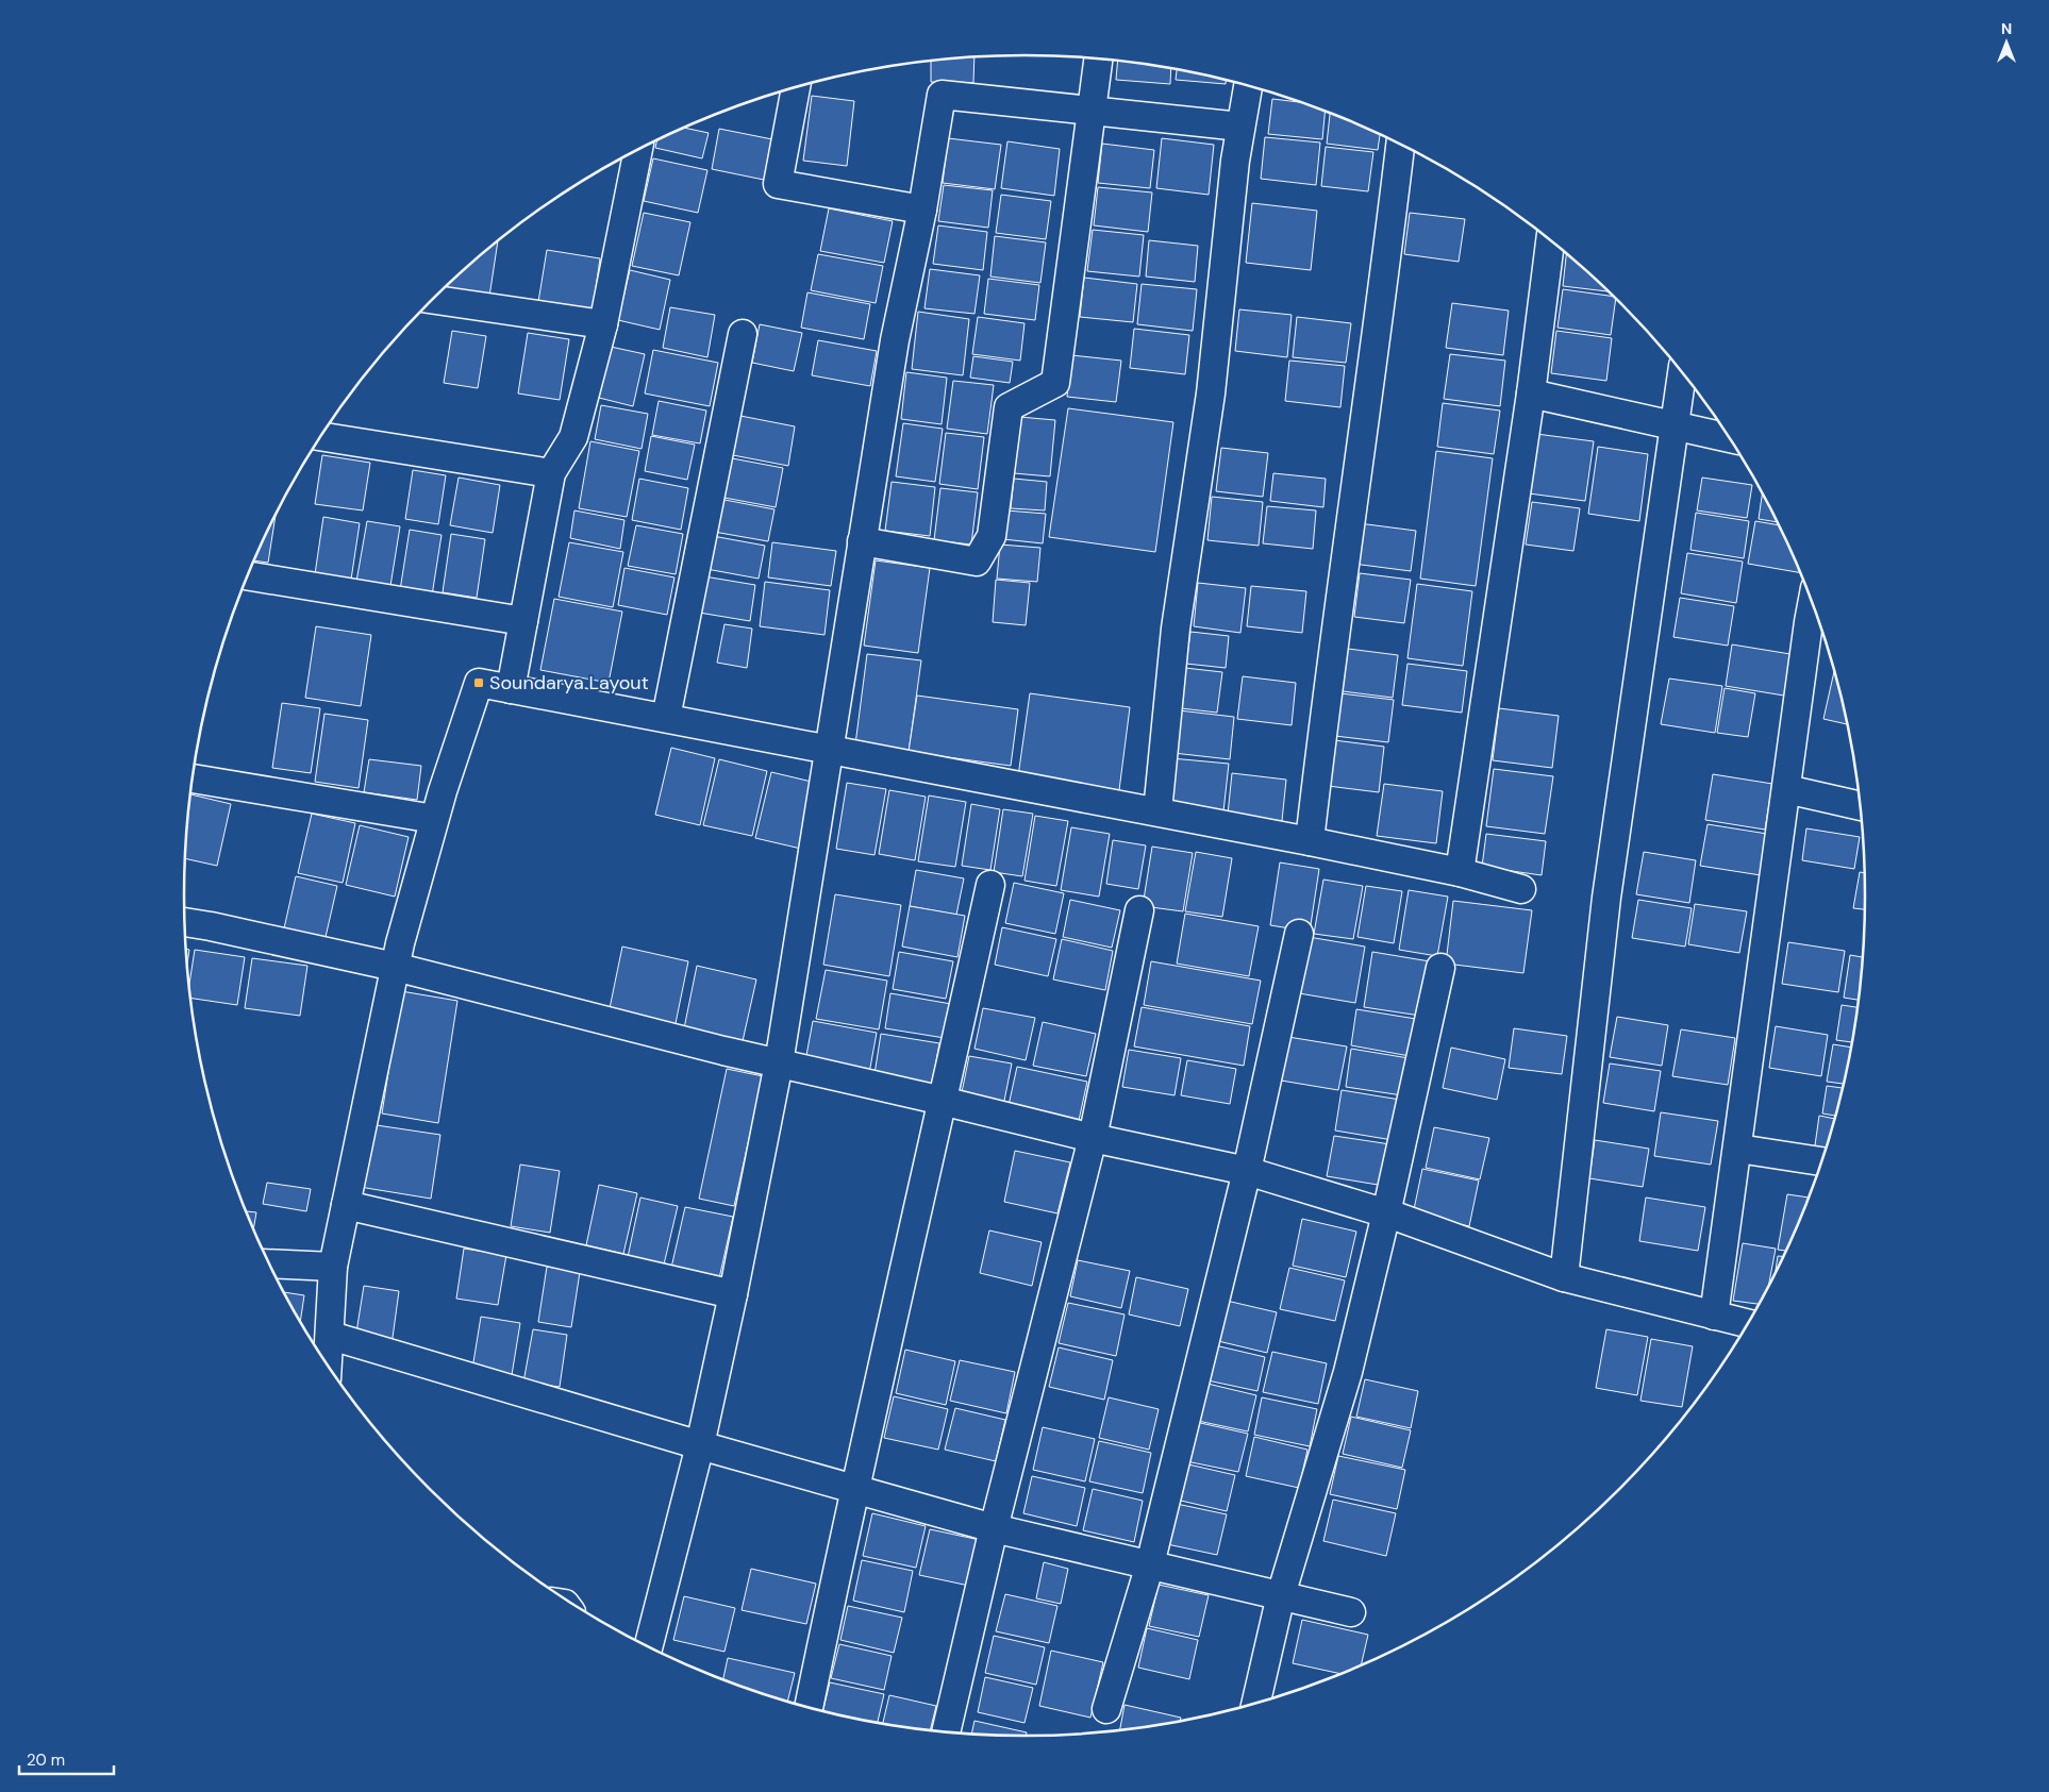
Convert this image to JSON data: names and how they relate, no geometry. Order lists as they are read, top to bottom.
{
  "places": {
    "transit": ["Soundarya Layout"]
  },
  "scale_bar": "20 m",
  "north": "top"
}
